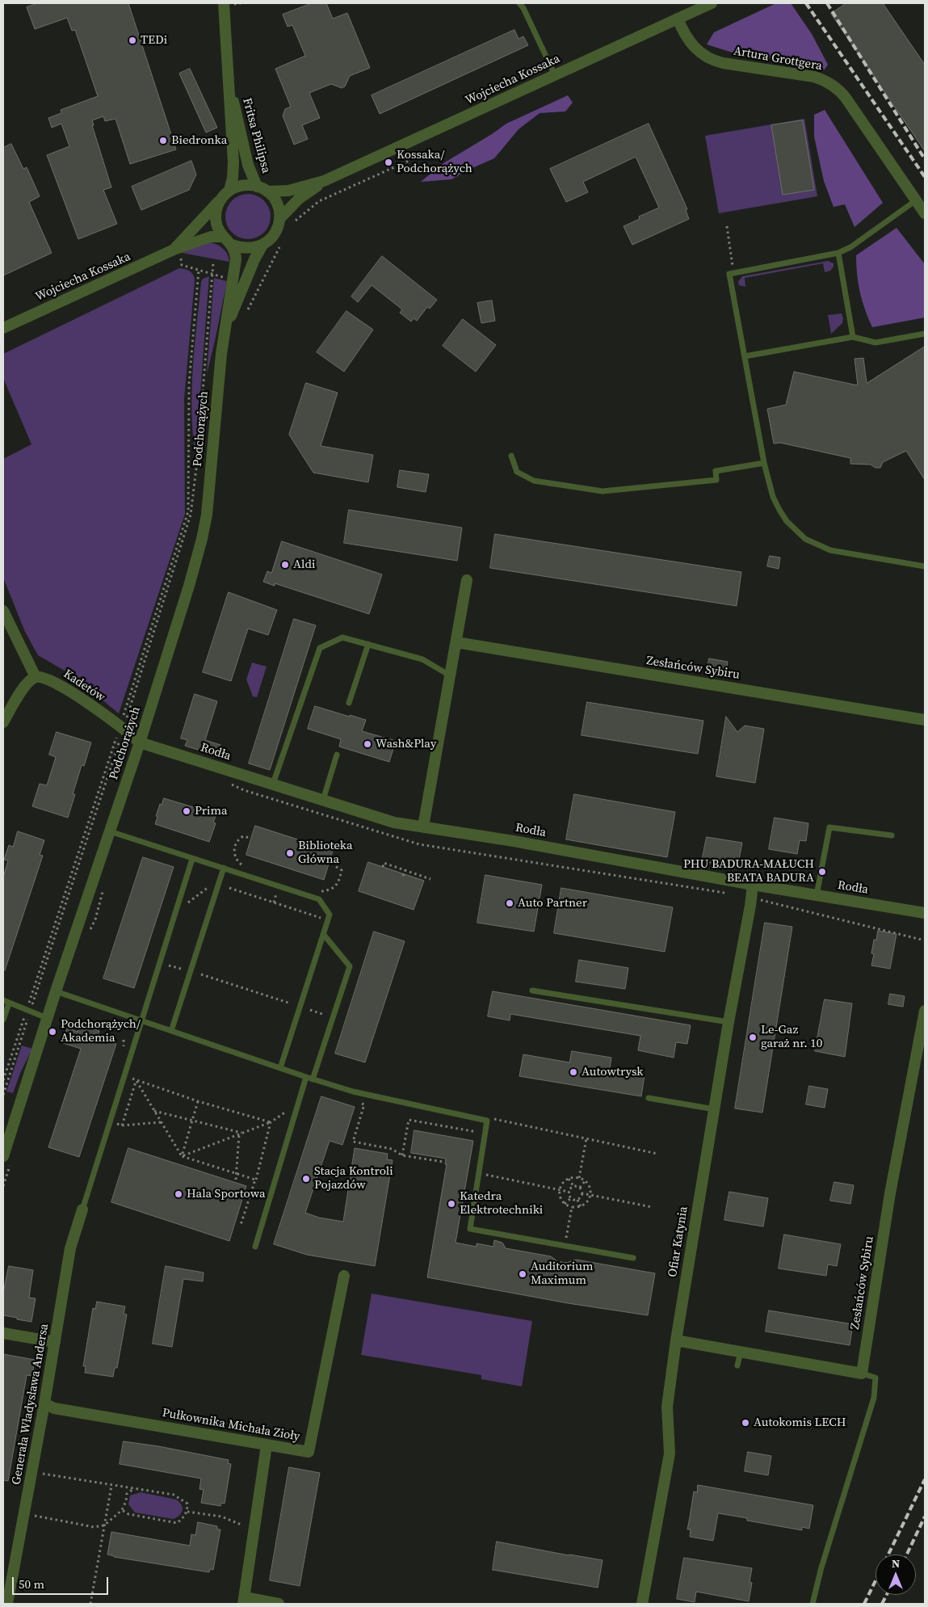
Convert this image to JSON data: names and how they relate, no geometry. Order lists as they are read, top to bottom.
{
  "streets": {
    "street": [
      "Artura Grottgera",
      "Wojciecha Kossaka",
      "Fritsa Philipsa",
      "Podchorążych",
      "Zesłańców Sybiru",
      "Kadetów",
      "Rodła",
      "Ofiar Katynia",
      "Generała Władysława Andersa",
      "Pułkownika Michała Zioły"
    ]
  },
  "crossings": [
    ["Artura Grottgera", "Wojciecha Kossaka"],
    ["Wojciecha Kossaka", "Fritsa Philipsa"],
    ["Wojciecha Kossaka", "Podchorążych"],
    ["Fritsa Philipsa", "Podchorążych"],
    ["Podchorążych", "Kadetów"],
    ["Podchorążych", "Rodła"],
    ["Kadetów", "Rodła"],
    ["Rodła", "Ofiar Katynia"],
    ["Generała Władysława Andersa", "Pułkownika Michała Zioły"]
  ],
  "places": [
    "TEDi",
    "Biedronka",
    "Kossaka/ Podchorążych",
    "Aldi",
    "Wash&Play",
    "Prima",
    "Biblioteka Główna",
    "PHU BADURA-MAŁUCH BEATA BADURA",
    "Auto Partner",
    "Podchorążych/ Akademia",
    "Le-Gaz garaż nr. 10",
    "Autowtrysk",
    "Stacja Kontroli Pojazdów",
    "Hala Sportowa",
    "Katedra Elektrotechniki",
    "Auditorium Maximum",
    "Autokomis LECH"
  ],
  "scale_bar": "50 m",
  "north": "top"
}
